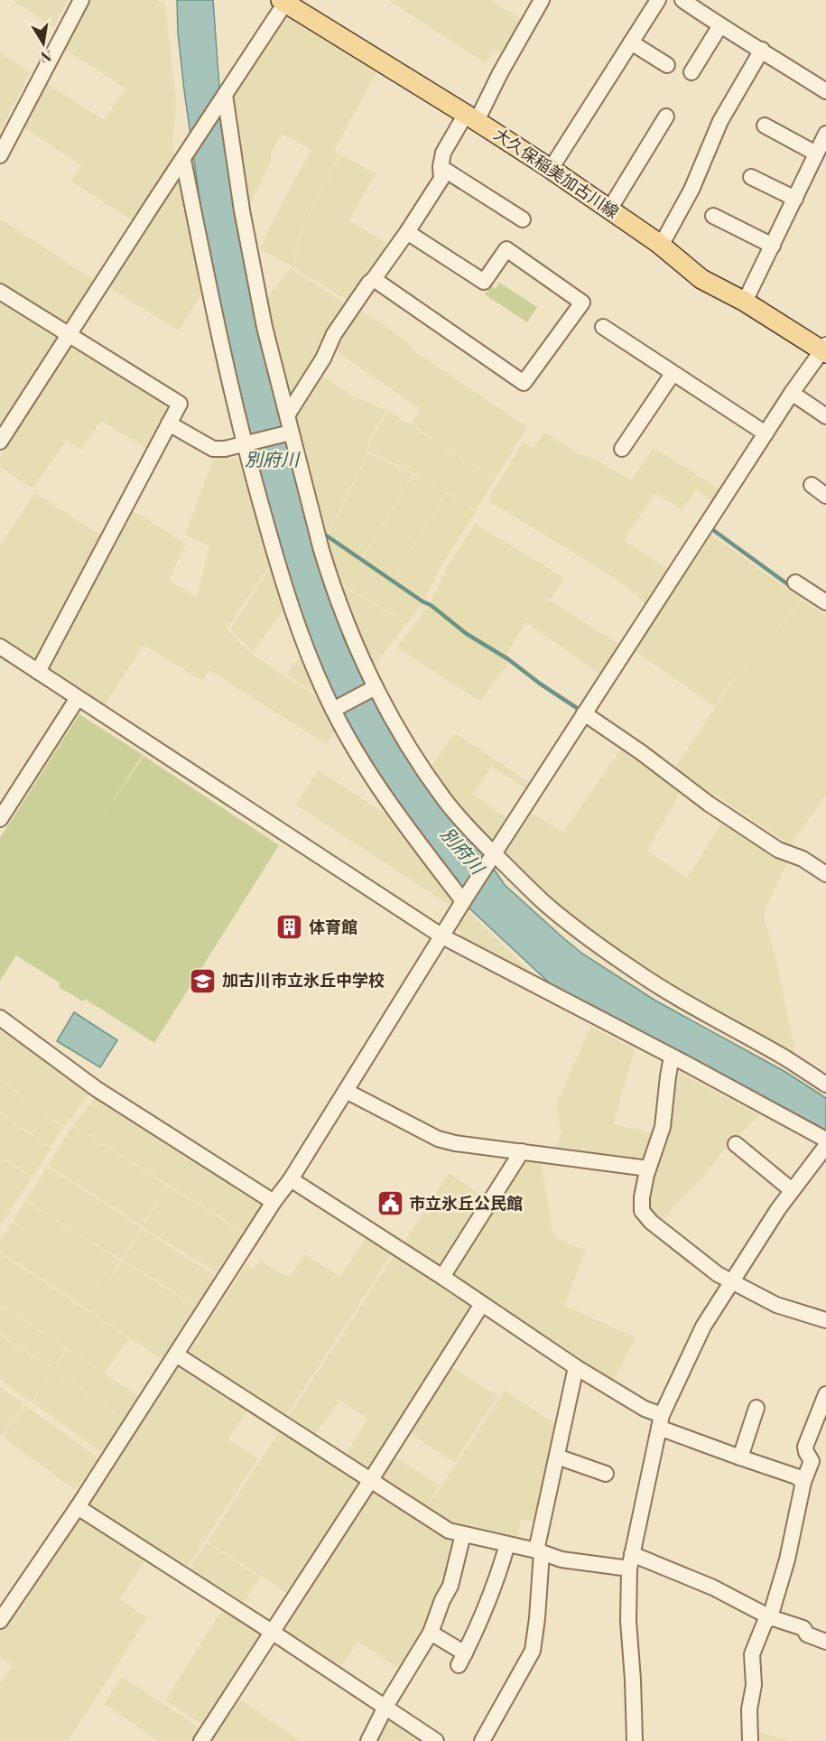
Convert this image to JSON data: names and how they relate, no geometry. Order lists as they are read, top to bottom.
{
  "streets": {
    "main road": ["大久保稲美加古川線"]
  },
  "water": ["別府川"],
  "places": {
    "building": ["体育館"],
    "school or university": ["加古川市立氷丘中学校"],
    "public building": ["市立氷丘公民館"]
  },
  "north": "bottom"
}
